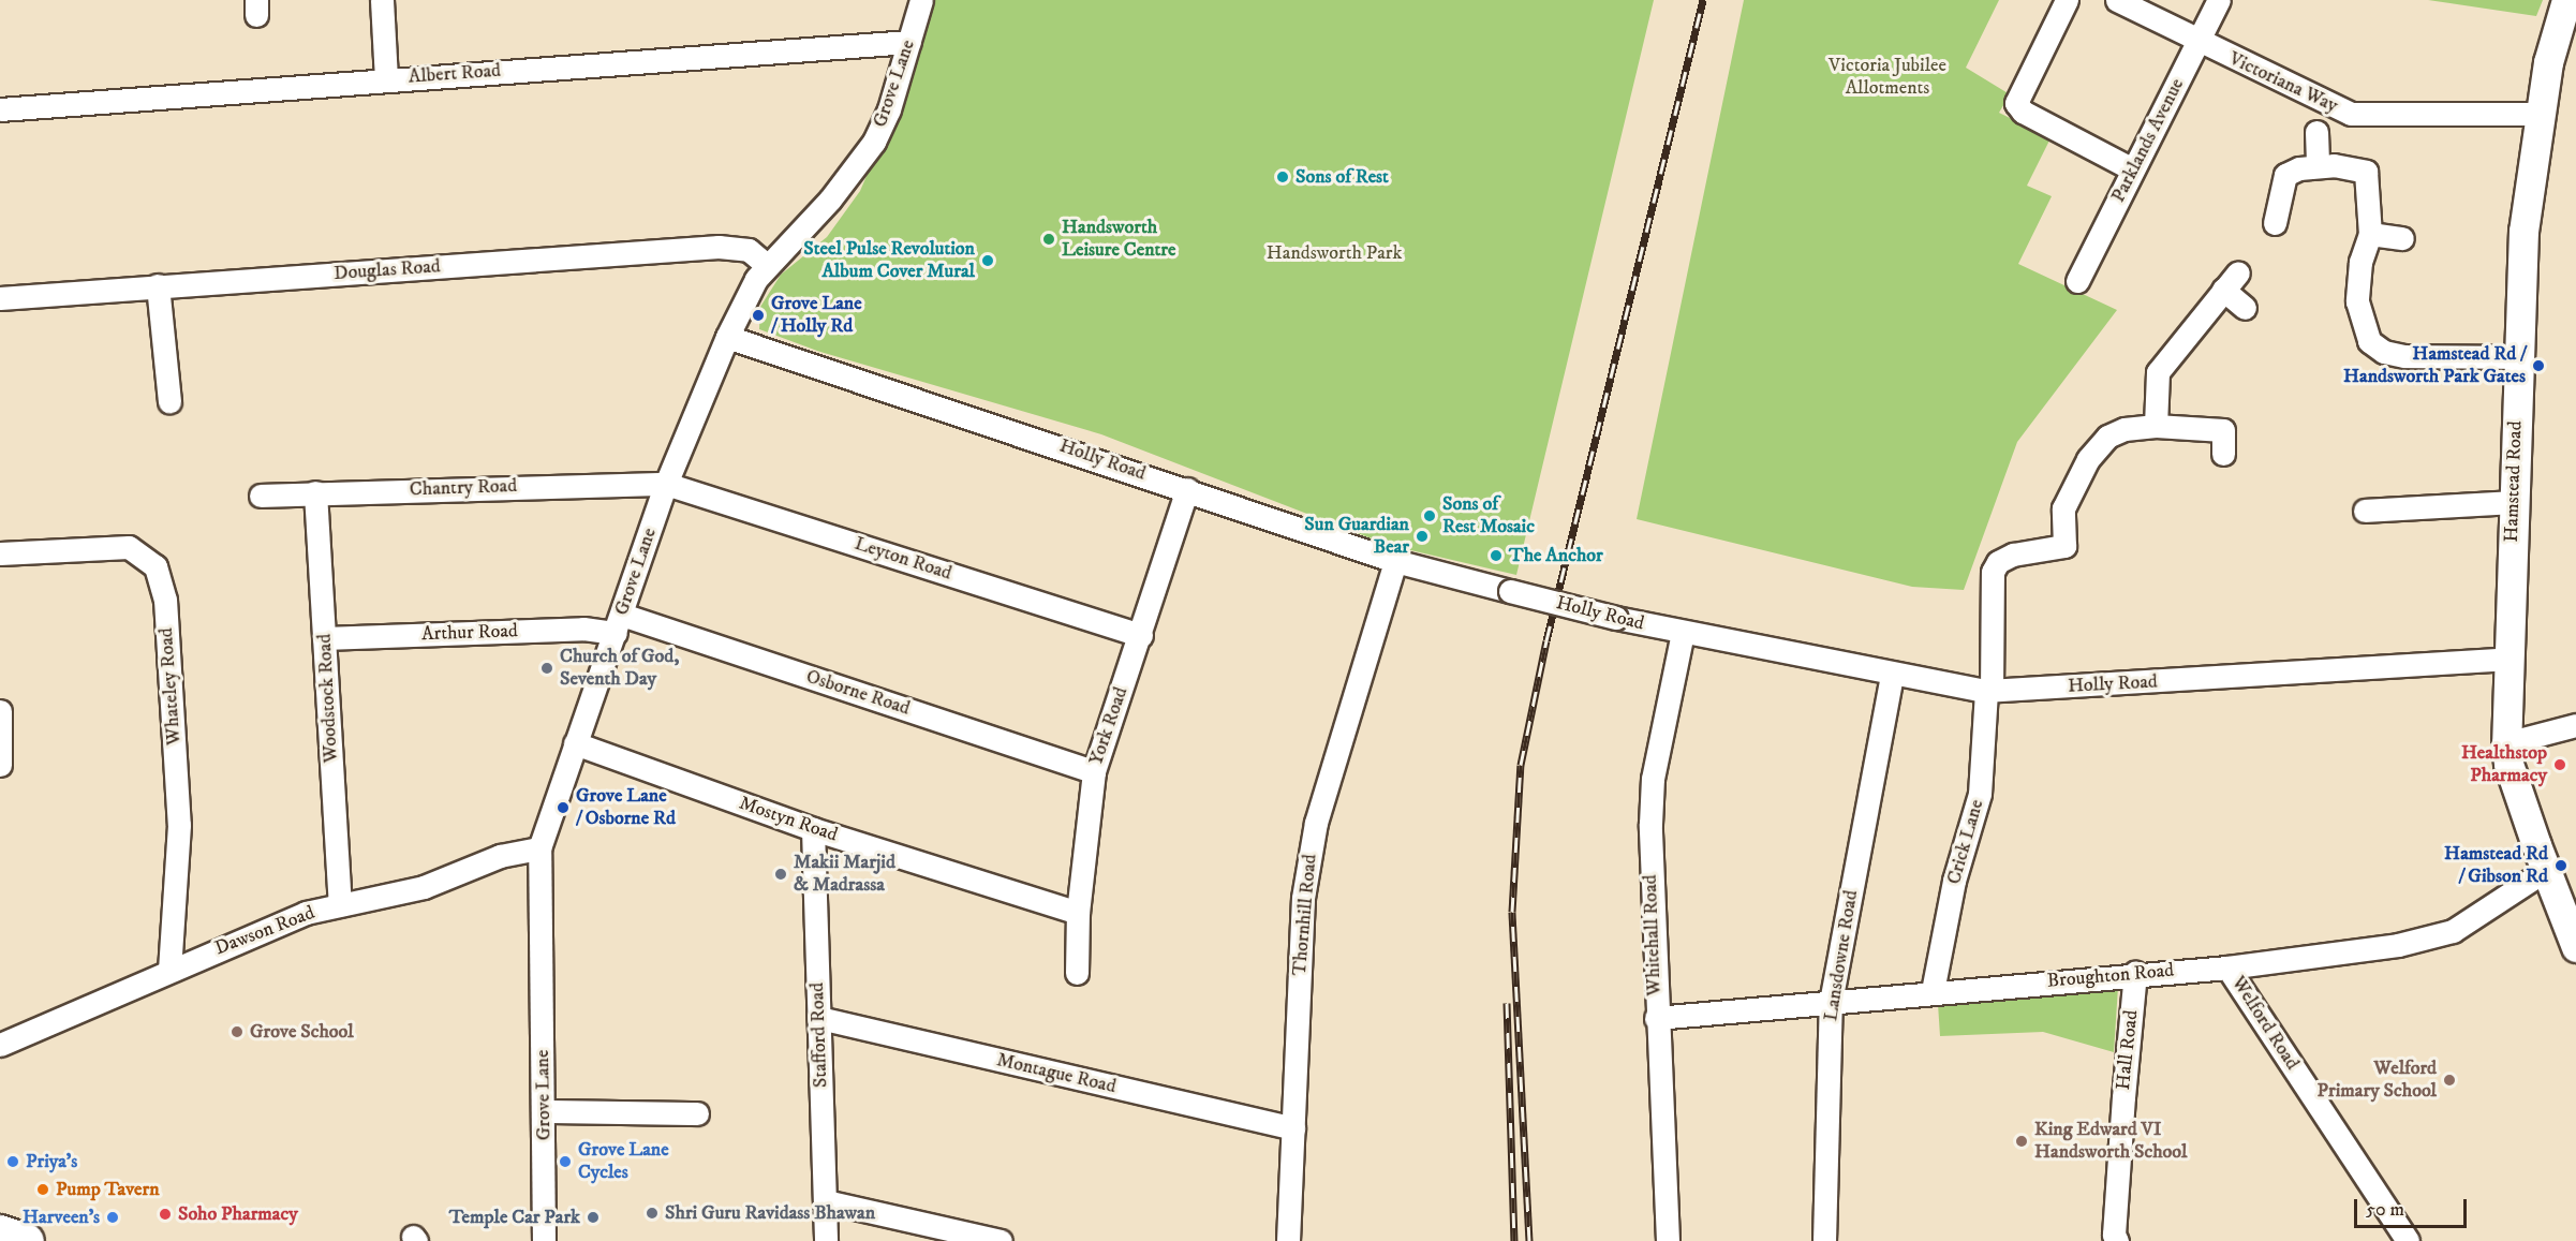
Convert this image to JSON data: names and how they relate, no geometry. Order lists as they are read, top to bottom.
{
  "streets": {
    "main road": ["Hamstead Road"],
    "street": [
      "Albert Road",
      "Victoriana Way",
      "Grove Lane",
      "Parklands Avenue",
      "Douglas Road",
      "Holly Road",
      "Chantry Road",
      "Leyton Road",
      "Arthur Road",
      "Whateley Road",
      "Osborne Road",
      "Woodstock Road",
      "York Road",
      "Mostyn Road",
      "Crick Lane",
      "Thornhill Road",
      "Dawson Road",
      "Whitehall Road",
      "Lansdowne Road",
      "Broughton Road",
      "Welford Road",
      "Stafford Road",
      "Hall Road",
      "Montague Road"
    ]
  },
  "crossings": [
    ["Albert Road", "Grove Lane"],
    ["Victoriana Way", "Parklands Avenue"],
    ["Victoriana Way", "Hamstead Road"],
    ["Grove Lane", "Douglas Road"],
    ["Grove Lane", "Holly Road"],
    ["Grove Lane", "Chantry Road"],
    ["Grove Lane", "Leyton Road"],
    ["Grove Lane", "Arthur Road"],
    ["Grove Lane", "Osborne Road"],
    ["Grove Lane", "Mostyn Road"],
    ["Grove Lane", "Dawson Road"],
    ["Holly Road", "Hamstead Road"],
    ["Holly Road", "York Road"],
    ["Holly Road", "Crick Lane"],
    ["Holly Road", "Thornhill Road"],
    ["Holly Road", "Whitehall Road"],
    ["Holly Road", "Lansdowne Road"],
    ["Hamstead Road", "Broughton Road"],
    ["Chantry Road", "Leyton Road"],
    ["Chantry Road", "Woodstock Road"],
    ["Leyton Road", "York Road"],
    ["Arthur Road", "Osborne Road"],
    ["Arthur Road", "Woodstock Road"],
    ["Whateley Road", "Dawson Road"],
    ["Osborne Road", "York Road"],
    ["Woodstock Road", "Dawson Road"],
    ["York Road", "Mostyn Road"],
    ["Mostyn Road", "Stafford Road"],
    ["Crick Lane", "Broughton Road"],
    ["Thornhill Road", "Montague Road"],
    ["Whitehall Road", "Broughton Road"],
    ["Lansdowne Road", "Broughton Road"],
    ["Broughton Road", "Welford Road"],
    ["Broughton Road", "Hall Road"],
    ["Stafford Road", "Montague Road"]
  ],
  "parks": ["Victoria Jubilee Allotments", "Handsworth Park"],
  "places": [
    "Sons of Rest",
    "Handsworth Leisure Centre",
    "Steel Pulse Revolution Album Cover Mural",
    "Grove Lane / Holly Rd",
    "Hamstead Rd / Handsworth Park Gates",
    "Sons of Rest Mosaic",
    "Sun Guardian Bear",
    "The Anchor",
    "Church of God, Seventh Day",
    "Healthstop Pharmacy",
    "Grove Lane / Osborne Rd",
    "Hamstead Rd / Gibson Rd",
    "Makii Marjid & Madrassa",
    "Grove School",
    "Welford Primary School",
    "King Edward VI Handsworth School",
    "Priya's",
    "Grove Lane Cycles",
    "Pump Tavern",
    "Shri Guru Ravidass Bhawan",
    "Soho Pharmacy",
    "Harveen's",
    "Temple Car Park"
  ],
  "scale_bar": "50 m"
}
